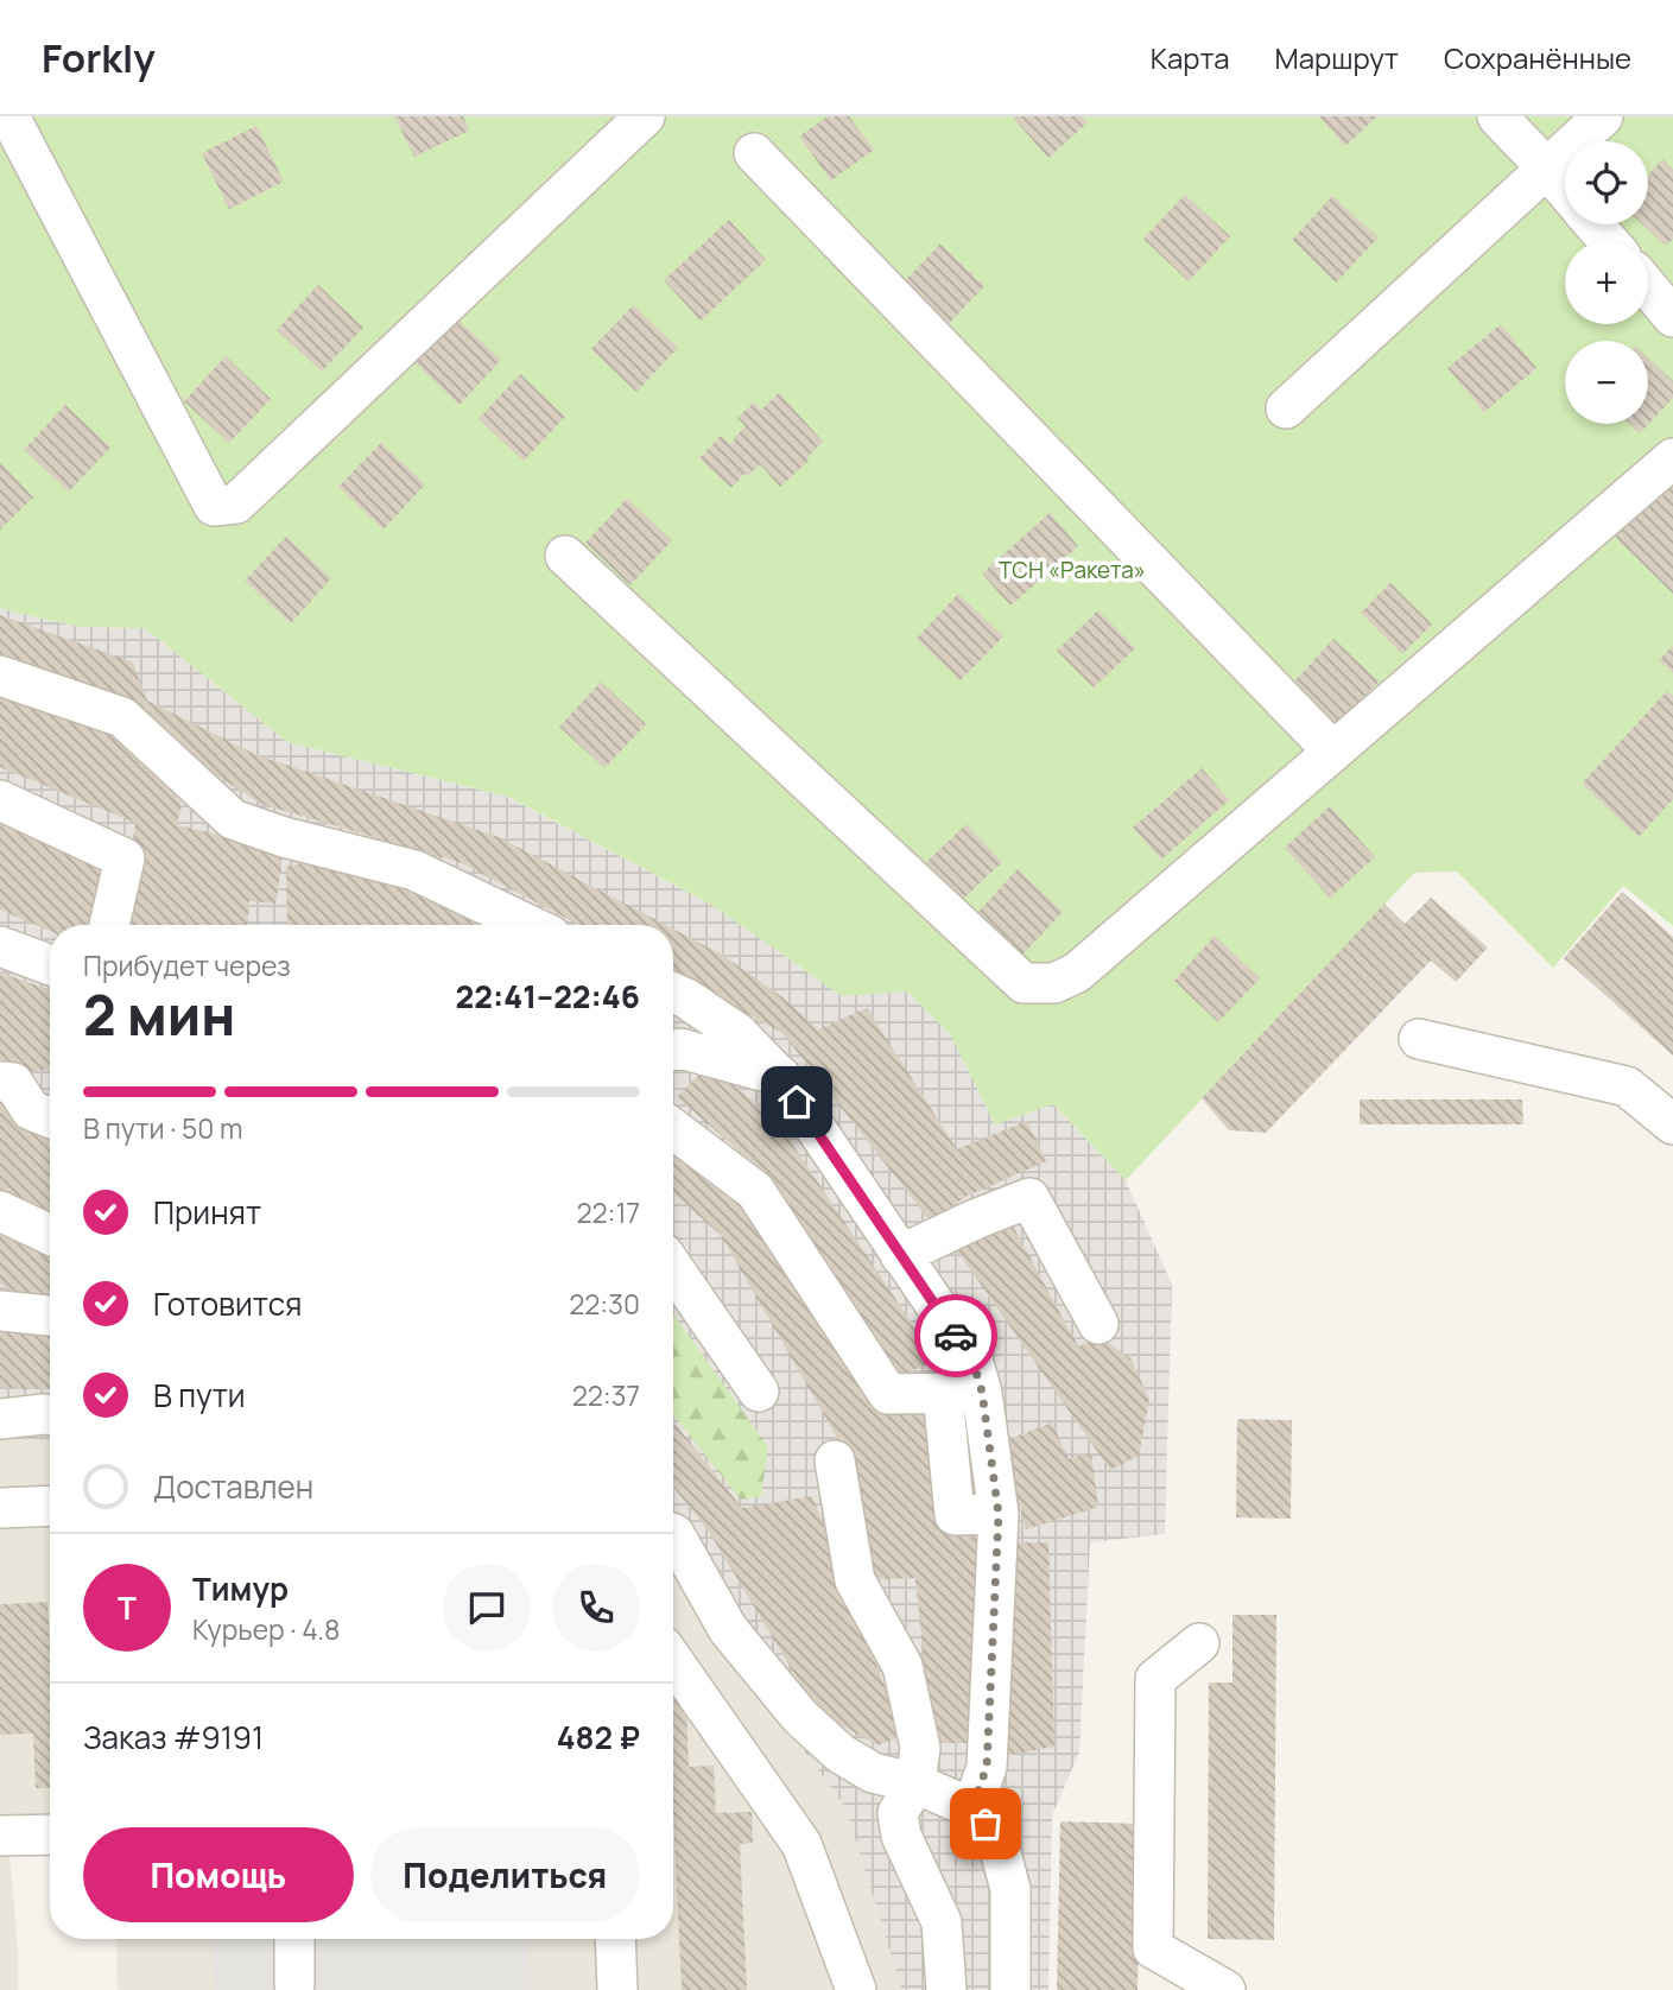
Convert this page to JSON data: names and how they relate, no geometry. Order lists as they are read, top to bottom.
{
  "parks": ["ТСН «Ракета»"],
  "page": {
    "header": "Forkly",
    "nav": ["Карта", "Маршрут", "Сохранённые"],
    "map_buttons": ["+", "−"],
    "heading": ["2 мин", "Прибудет через", "22:41–22:46"],
    "panel": [
      "Тимур",
      "Курьер · 4.8",
      "Заказ #9191",
      "482 ₽"
    ],
    "bar": "В пути · 50 m",
    "list": [
      ["Принят", "22:17"],
      ["Готовится", "22:30"],
      ["В пути", "22:37"],
      "Доставлен"
    ],
    "round": "Т",
    "buttons": ["Помощь", "Поделиться"]
  }
}
